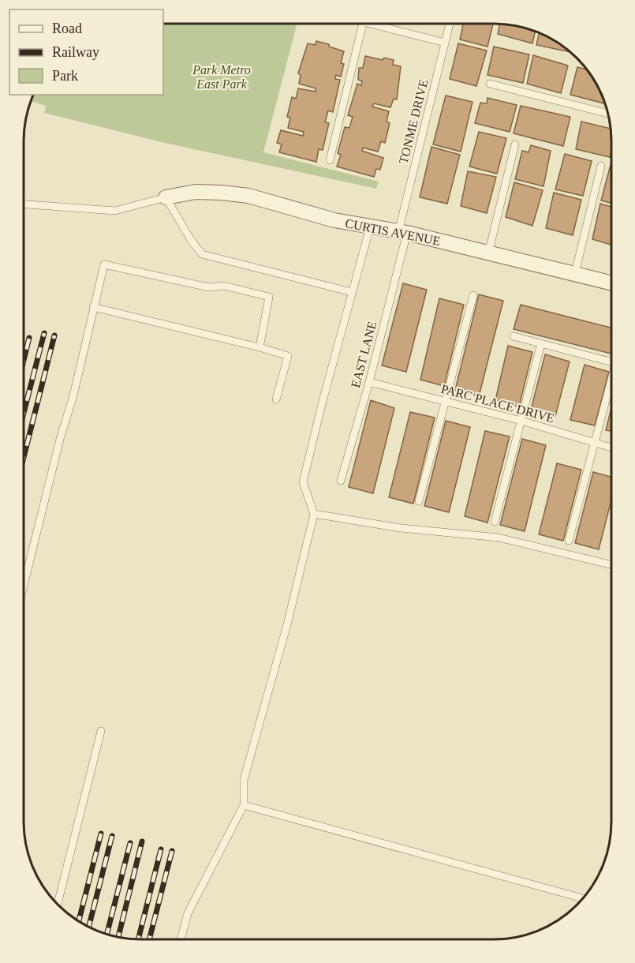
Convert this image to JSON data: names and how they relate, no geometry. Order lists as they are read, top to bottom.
{
  "streets": {
    "street": ["CURTIS AVENUE"],
    "lane": ["TONME DRIVE", "EAST LANE", "PARC PLACE DRIVE"]
  },
  "crossings": [
    ["TONME DRIVE", "CURTIS AVENUE"],
    ["TONME DRIVE", "EAST LANE"],
    ["CURTIS AVENUE", "EAST LANE"],
    ["EAST LANE", "PARC PLACE DRIVE"]
  ],
  "parks": ["Park Metro East Park"],
  "legend": ["Road", "Railway", "Park"]
}
